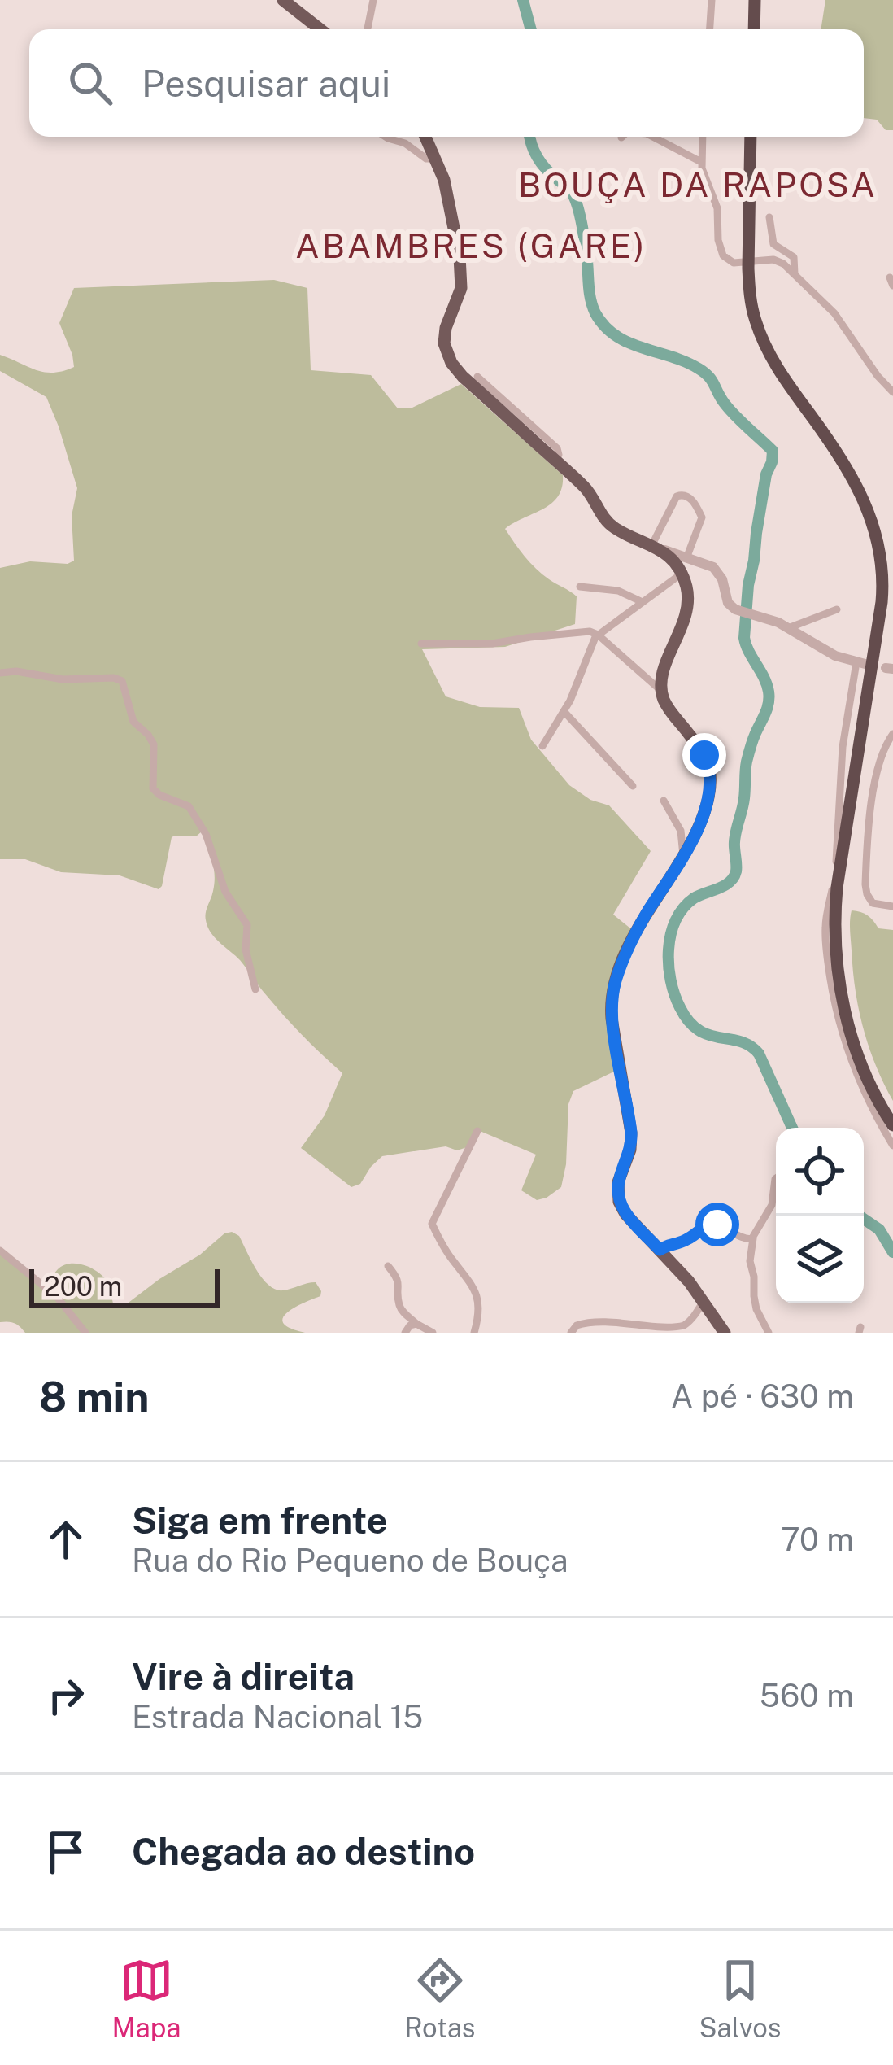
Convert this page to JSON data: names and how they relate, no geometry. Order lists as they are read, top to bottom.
{
  "districts": ["BOUÇA DA RAPOSA", "ABAMBRES (GARE)"],
  "scale_bar": "200 m",
  "page": {
    "search": "Pesquisar aqui",
    "scale": "200 m",
    "heading": ["8 min", "A pé · 630 m"],
    "list": [
      ["Siga em frente", "Rua do Rio Pequeno de Bouça", "70 m"],
      ["Vire à direita", "Estrada Nacional 15", "560 m"],
      "Chegada ao destino"
    ],
    "nav": ["Mapa", "Rotas", "Salvos"]
  }
}
